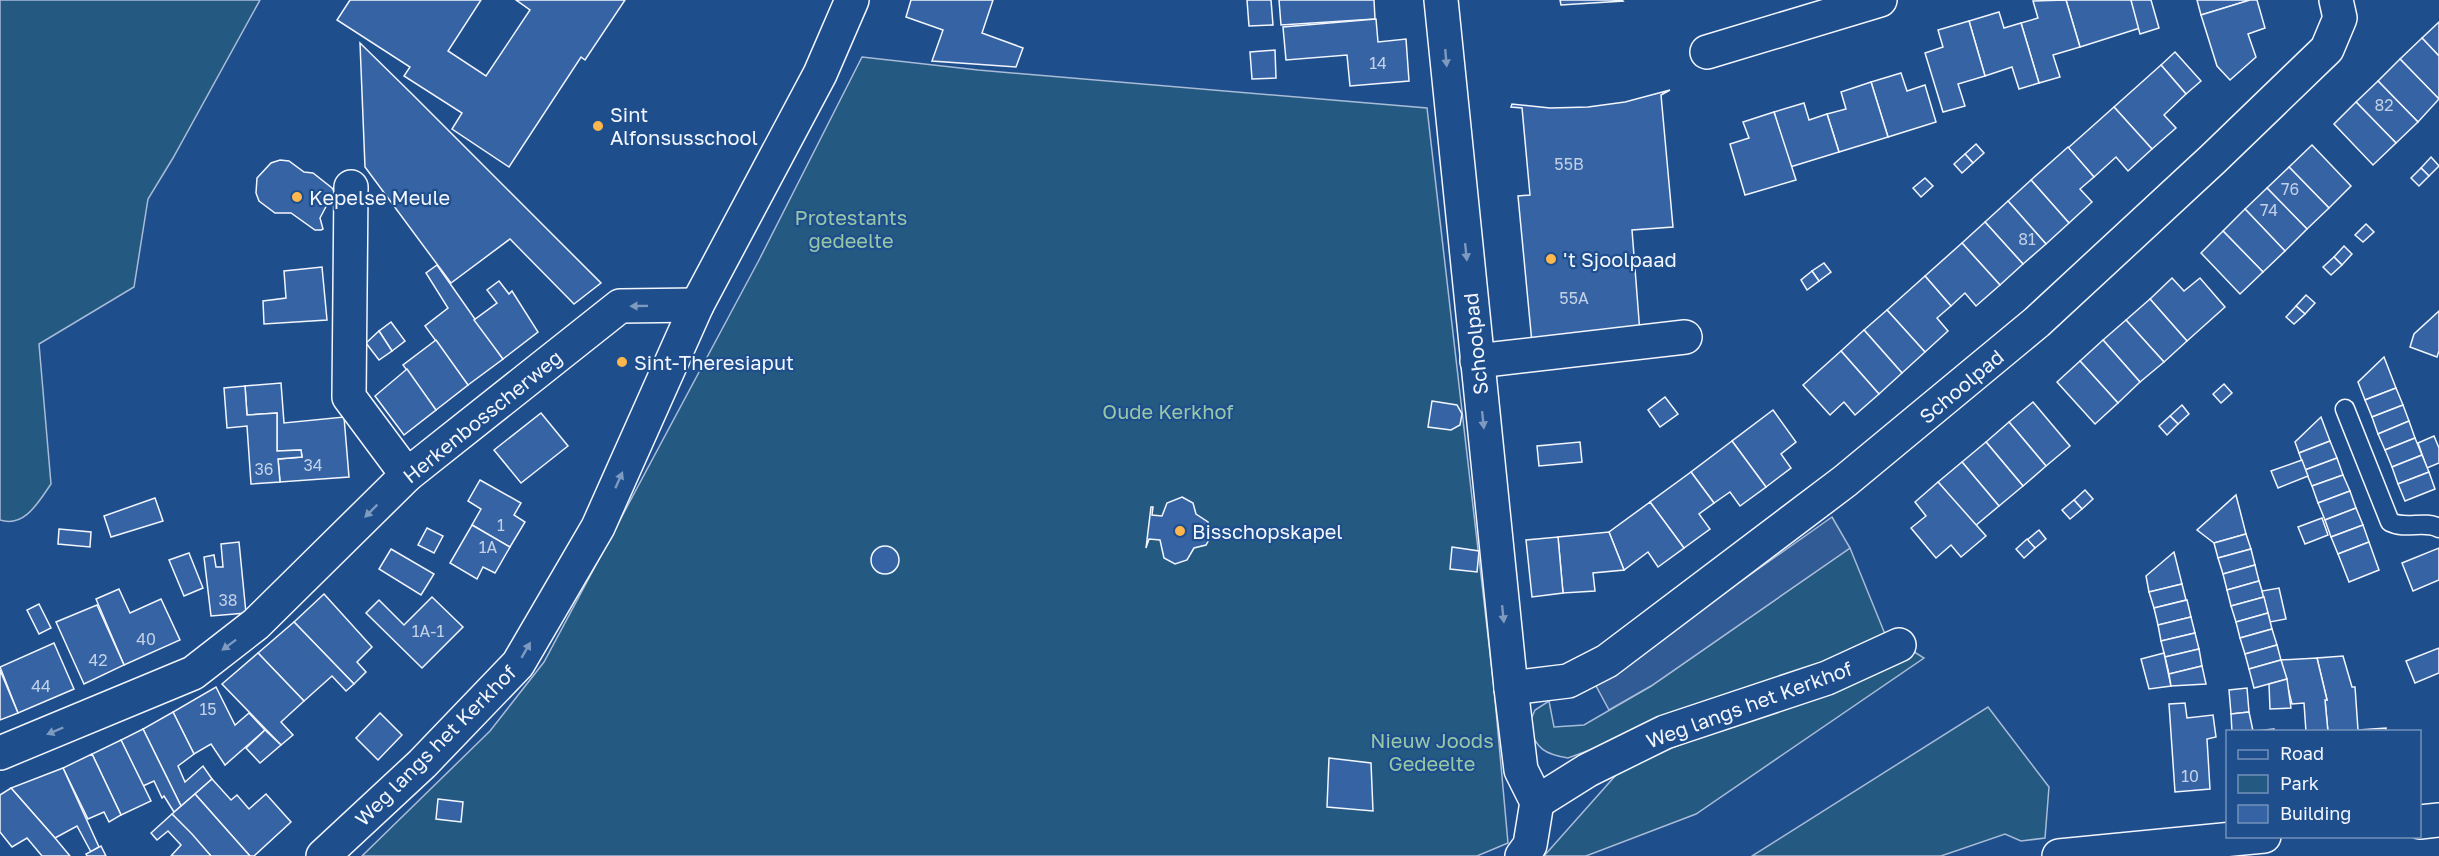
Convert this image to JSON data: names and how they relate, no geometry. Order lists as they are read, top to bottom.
{
  "streets": {
    "street": ["Schoolpad", "Herkenbosscherweg", "Weg langs het Kerkhof"]
  },
  "crossings": [
    ["Schoolpad", "Weg langs het Kerkhof"],
    ["Herkenbosscherweg", "Weg langs het Kerkhof"]
  ],
  "one_way": ["Schoolpad", "Herkenbosscherweg", "Weg langs het Kerkhof"],
  "parks": ["Protestants gedeelte", "Oude Kerkhof", "Nieuw Joods Gedeelte"],
  "places": [
    "Sint Alfonsusschool",
    "Kepelse Meule",
    "'t Sjoolpaad",
    "Sint-Theresiaput",
    "Bisschopskapel"
  ],
  "house_numbers": [
    "14",
    "82",
    "55B",
    "76",
    "74",
    "81",
    "55A",
    "34",
    "36",
    "1",
    "1A",
    "38",
    "1A-1",
    "40",
    "42",
    "44",
    "15",
    "10"
  ],
  "legend": ["Road", "Park", "Building"]
}
